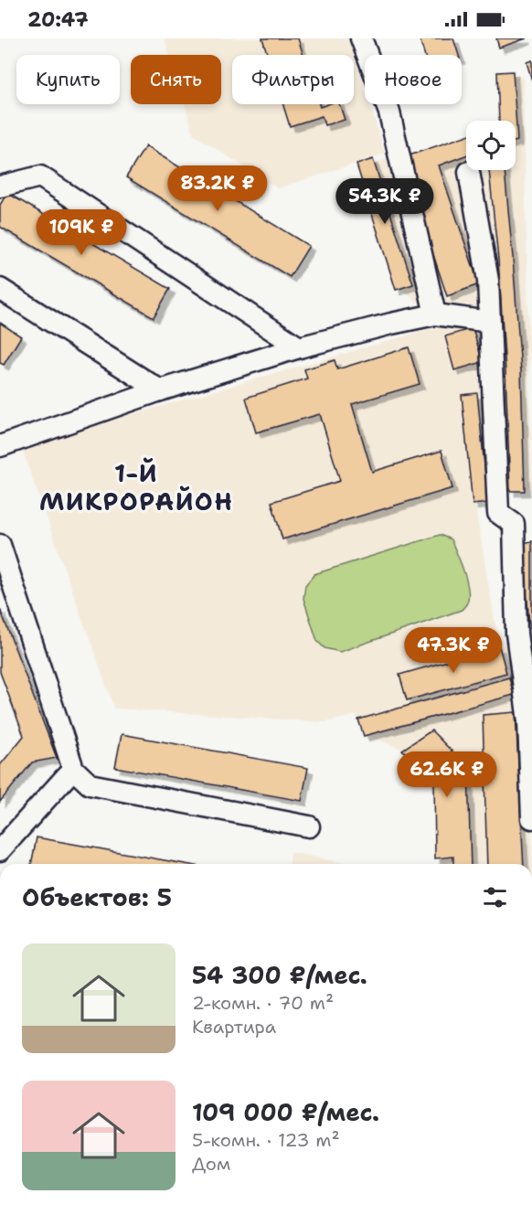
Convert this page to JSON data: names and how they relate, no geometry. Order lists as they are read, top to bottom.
{
  "districts": ["1-Й МИКРОРАЙОН"],
  "page": {
    "status": "20:47",
    "chip": [
      "Купить",
      "Снять",
      "Фильтры",
      "Новое"
    ],
    "price": [
      "83.2K ₽",
      "54.3K ₽",
      "109K ₽",
      "47.3K ₽",
      "62.6K ₽"
    ],
    "heading": "Объектов: 5",
    "list": [
      {
        "name": "54 300 ₽/мес.",
        "note": "2-комн. · 70 m² · Квартира"
      },
      {
        "name": "109 000 ₽/мес.",
        "note": "5-комн. · 123 m² · Дом"
      }
    ]
  }
}
